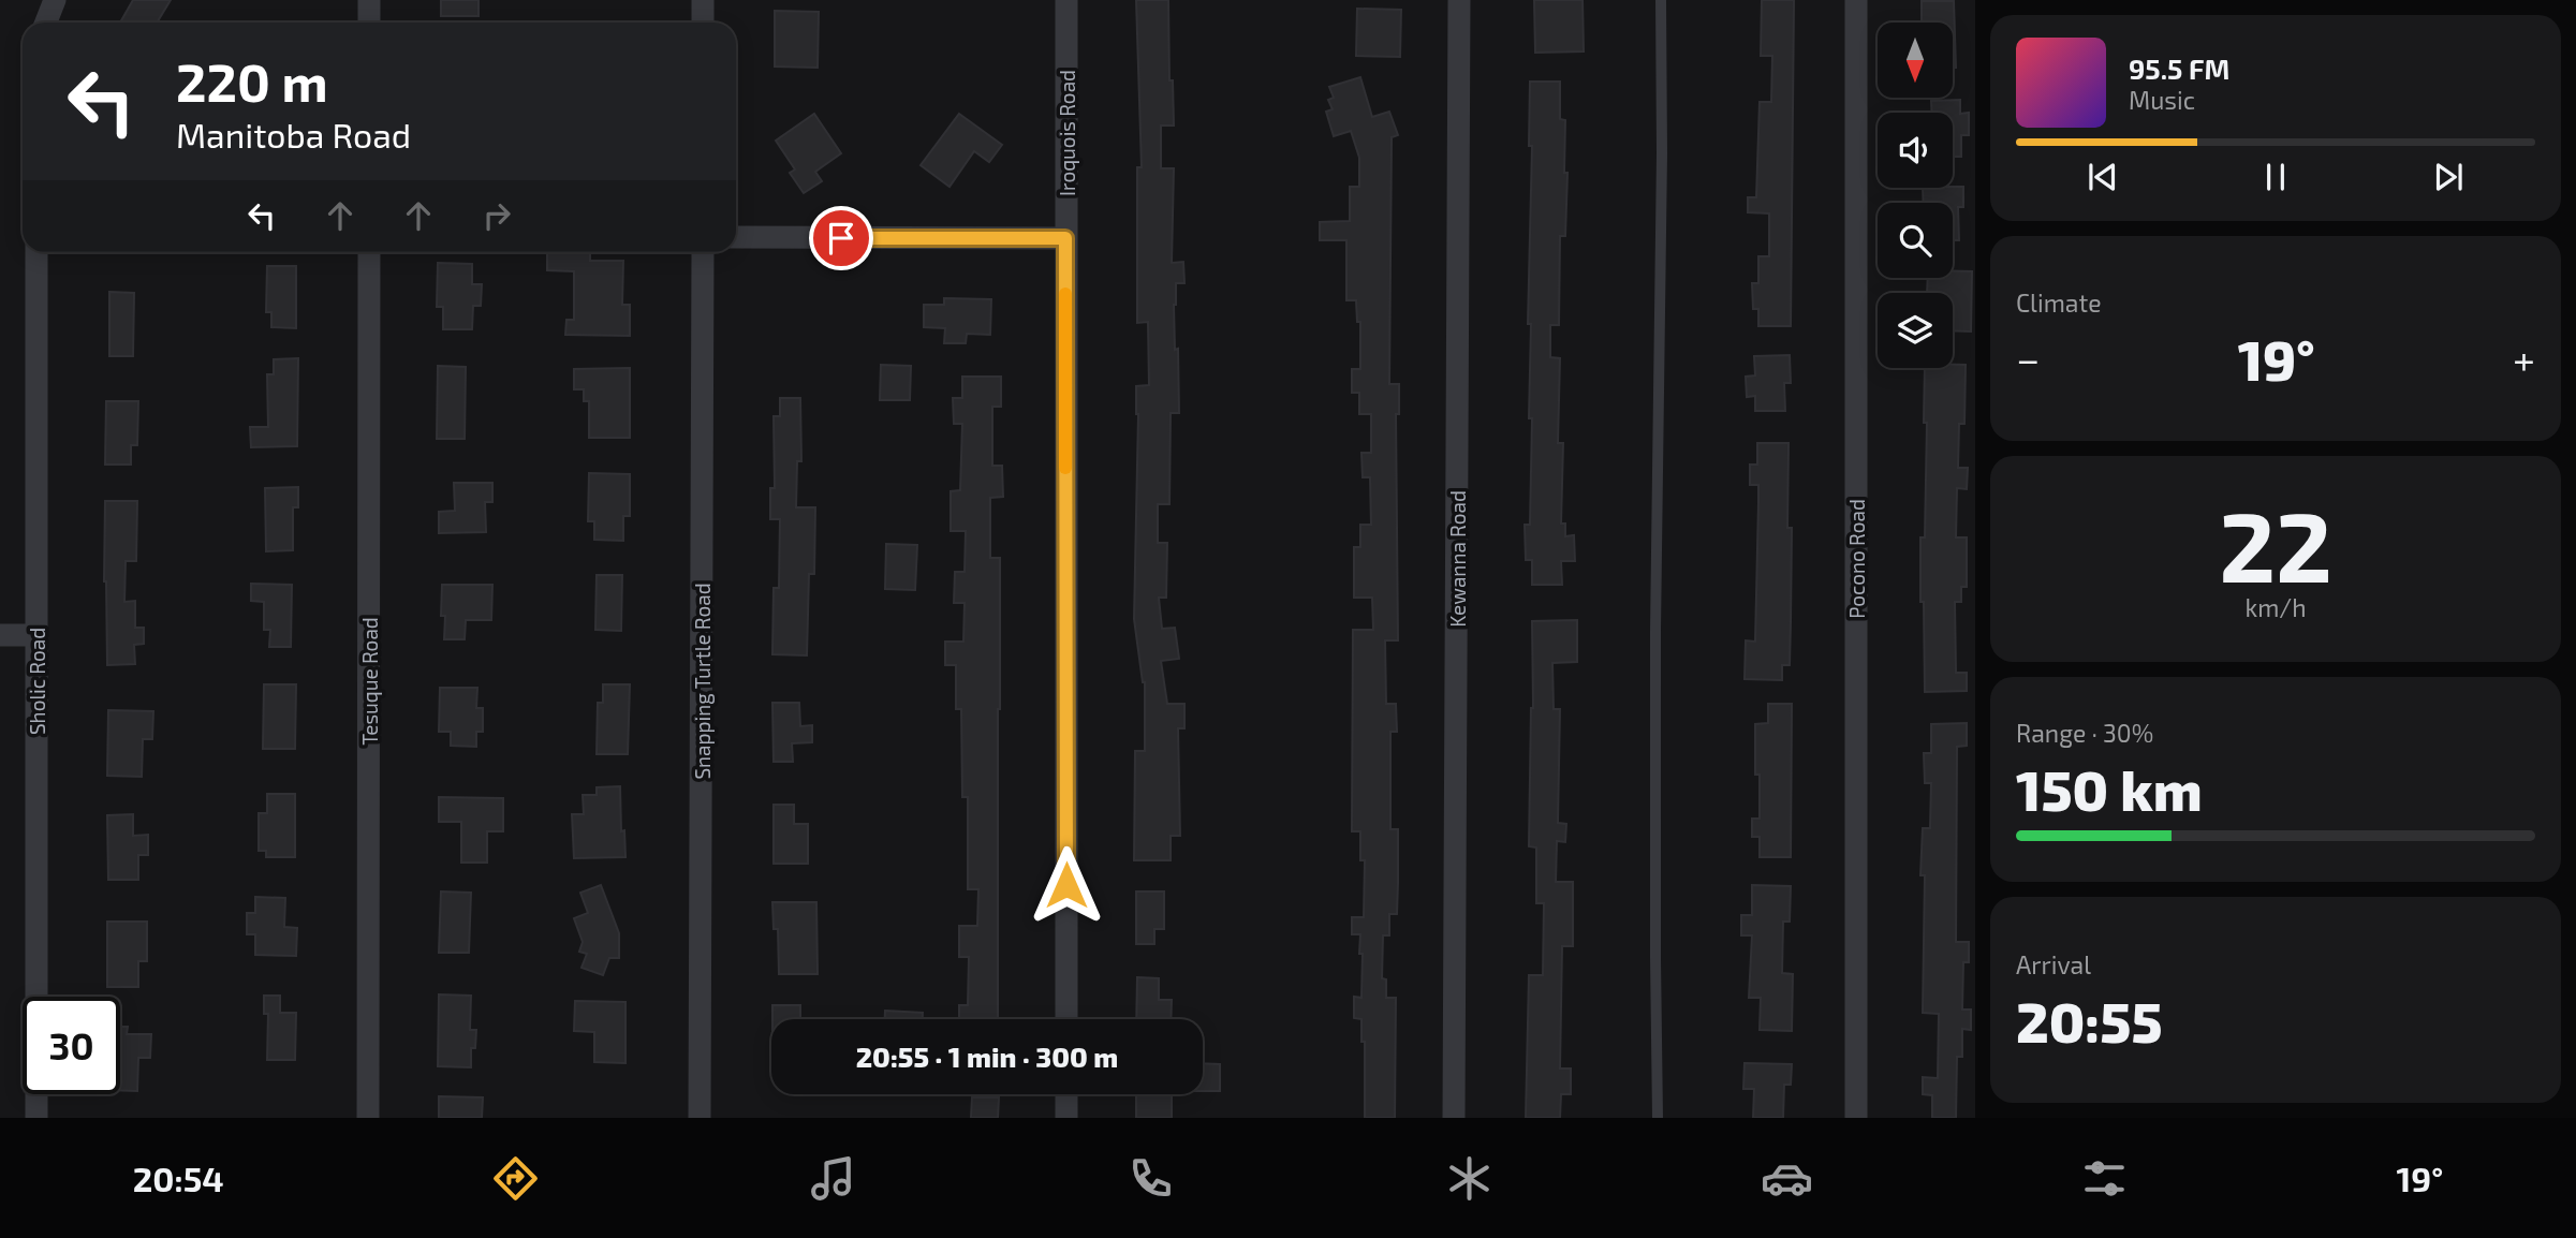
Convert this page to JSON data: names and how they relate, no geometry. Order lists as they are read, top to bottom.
{
  "streets": {
    "street": [
      "Iroquois Road",
      "Kewanna Road",
      "Pocono Road",
      "Sholic Road",
      "Tesuque Road",
      "Snapping Turtle Road"
    ]
  },
  "north": "bottom",
  "page": {
    "turn": ["220 m", "Manitoba Road"],
    "song": ["95.5 FM", "Music"],
    "tile": [
      "Climate",
      ["22", "km/h"],
      ["Range · 30%", "150 km"],
      ["Arrival", "20:55"]
    ],
    "heat": ["−", "19°", "+"],
    "limit": "30",
    "trip": "20:55 · 1 min · 300 m",
    "tabs": ["20:54", "19°"]
  }
}
